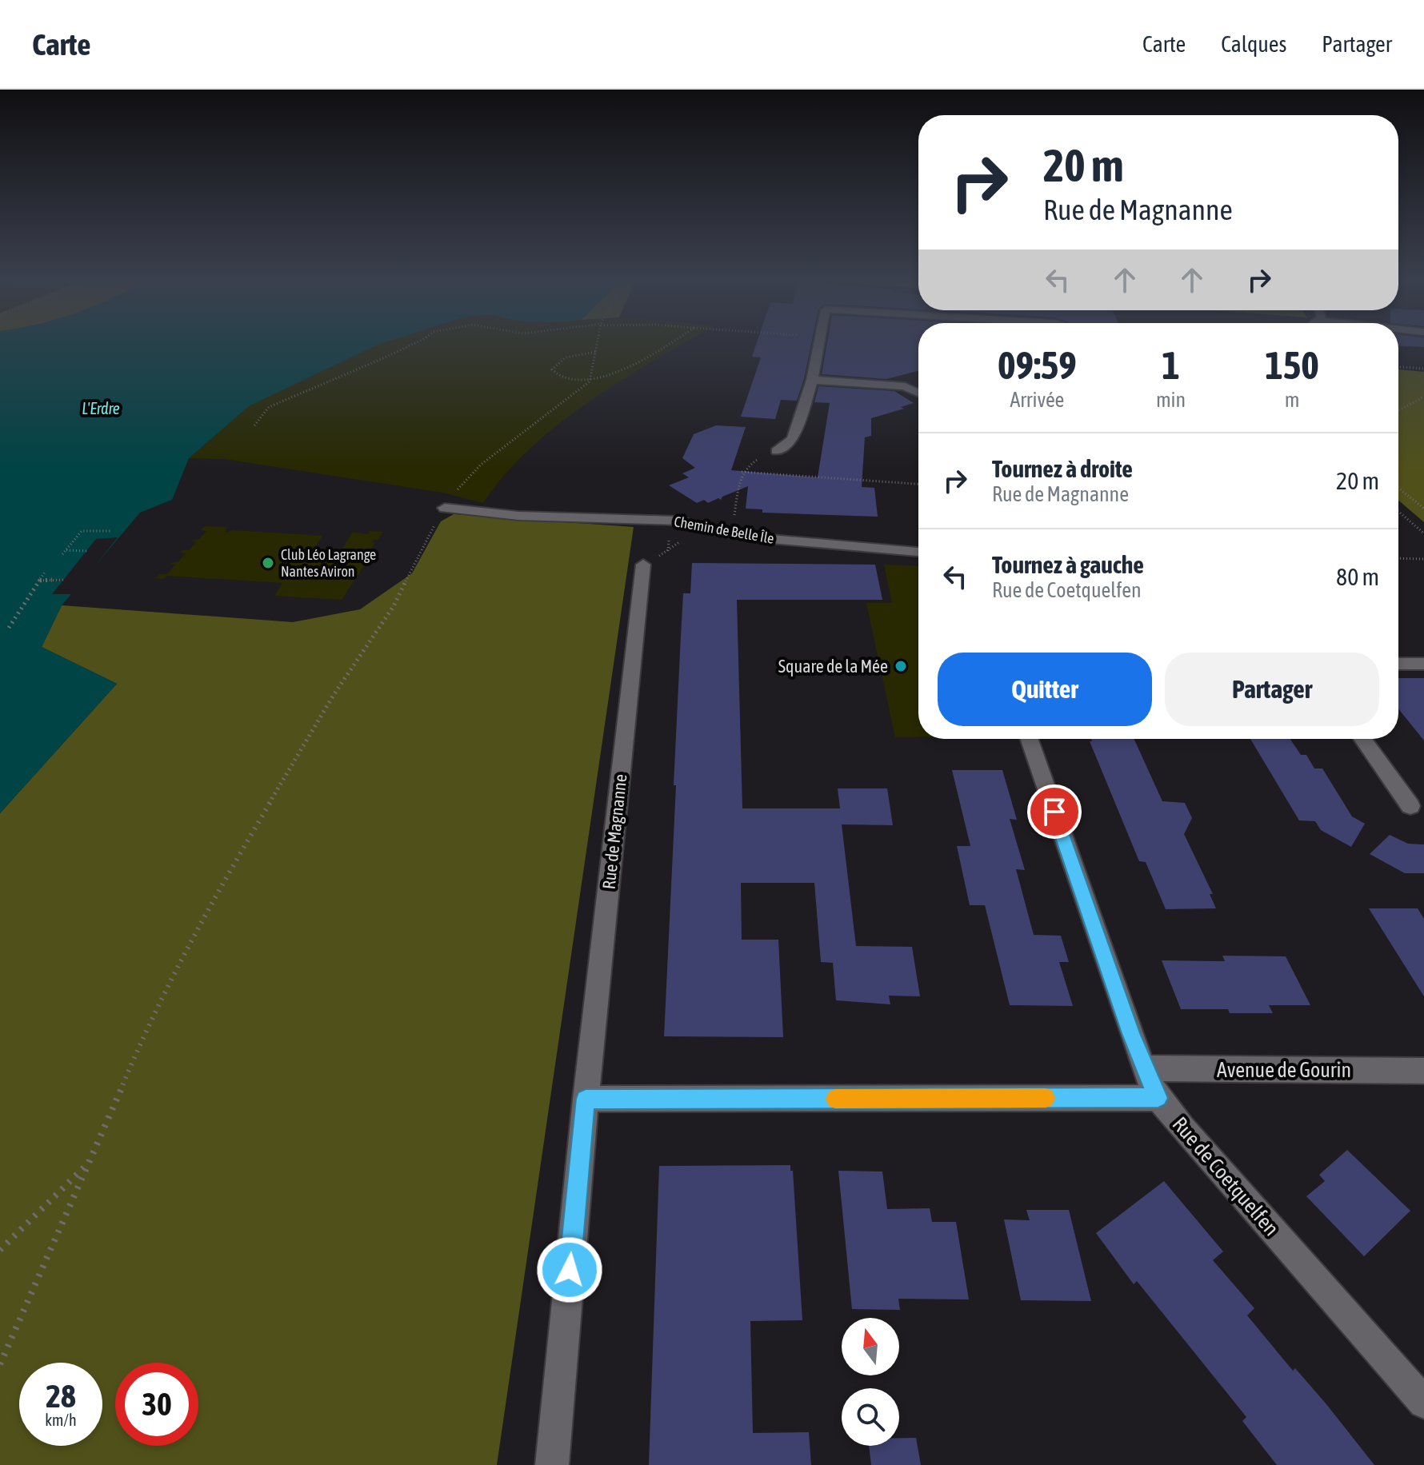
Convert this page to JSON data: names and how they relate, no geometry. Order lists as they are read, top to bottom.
{
  "streets": {
    "street": [
      "Chemin de Belle Île",
      "Rue de Magnanne",
      "Avenue de Gourin",
      "Rue de Coetquelfen"
    ]
  },
  "crossings": [
    ["Avenue de Gourin", "Rue de Coetquelfen"]
  ],
  "water": ["L'Erdre"],
  "places": ["Club Léo Lagrange Nantes Aviron", "Square de la Mée"],
  "north": "top",
  "page": {
    "header": "Carte",
    "nav": ["Carte", "Calques", "Partager"],
    "turn": ["20 m", "Rue de Magnanne"],
    "eta": [
      "09:59",
      "Arrivée",
      "1",
      "min",
      "150",
      "m"
    ],
    "list": [
      {
        "name": "Tournez à droite",
        "note": "Rue de Magnanne",
        "value": "20 m"
      },
      {
        "name": "Tournez à gauche",
        "note": "Rue de Coetquelfen",
        "value": "80 m"
      }
    ],
    "buttons": ["Quitter", "Partager"],
    "speed": "28 km/h",
    "limit": "30"
  }
}
